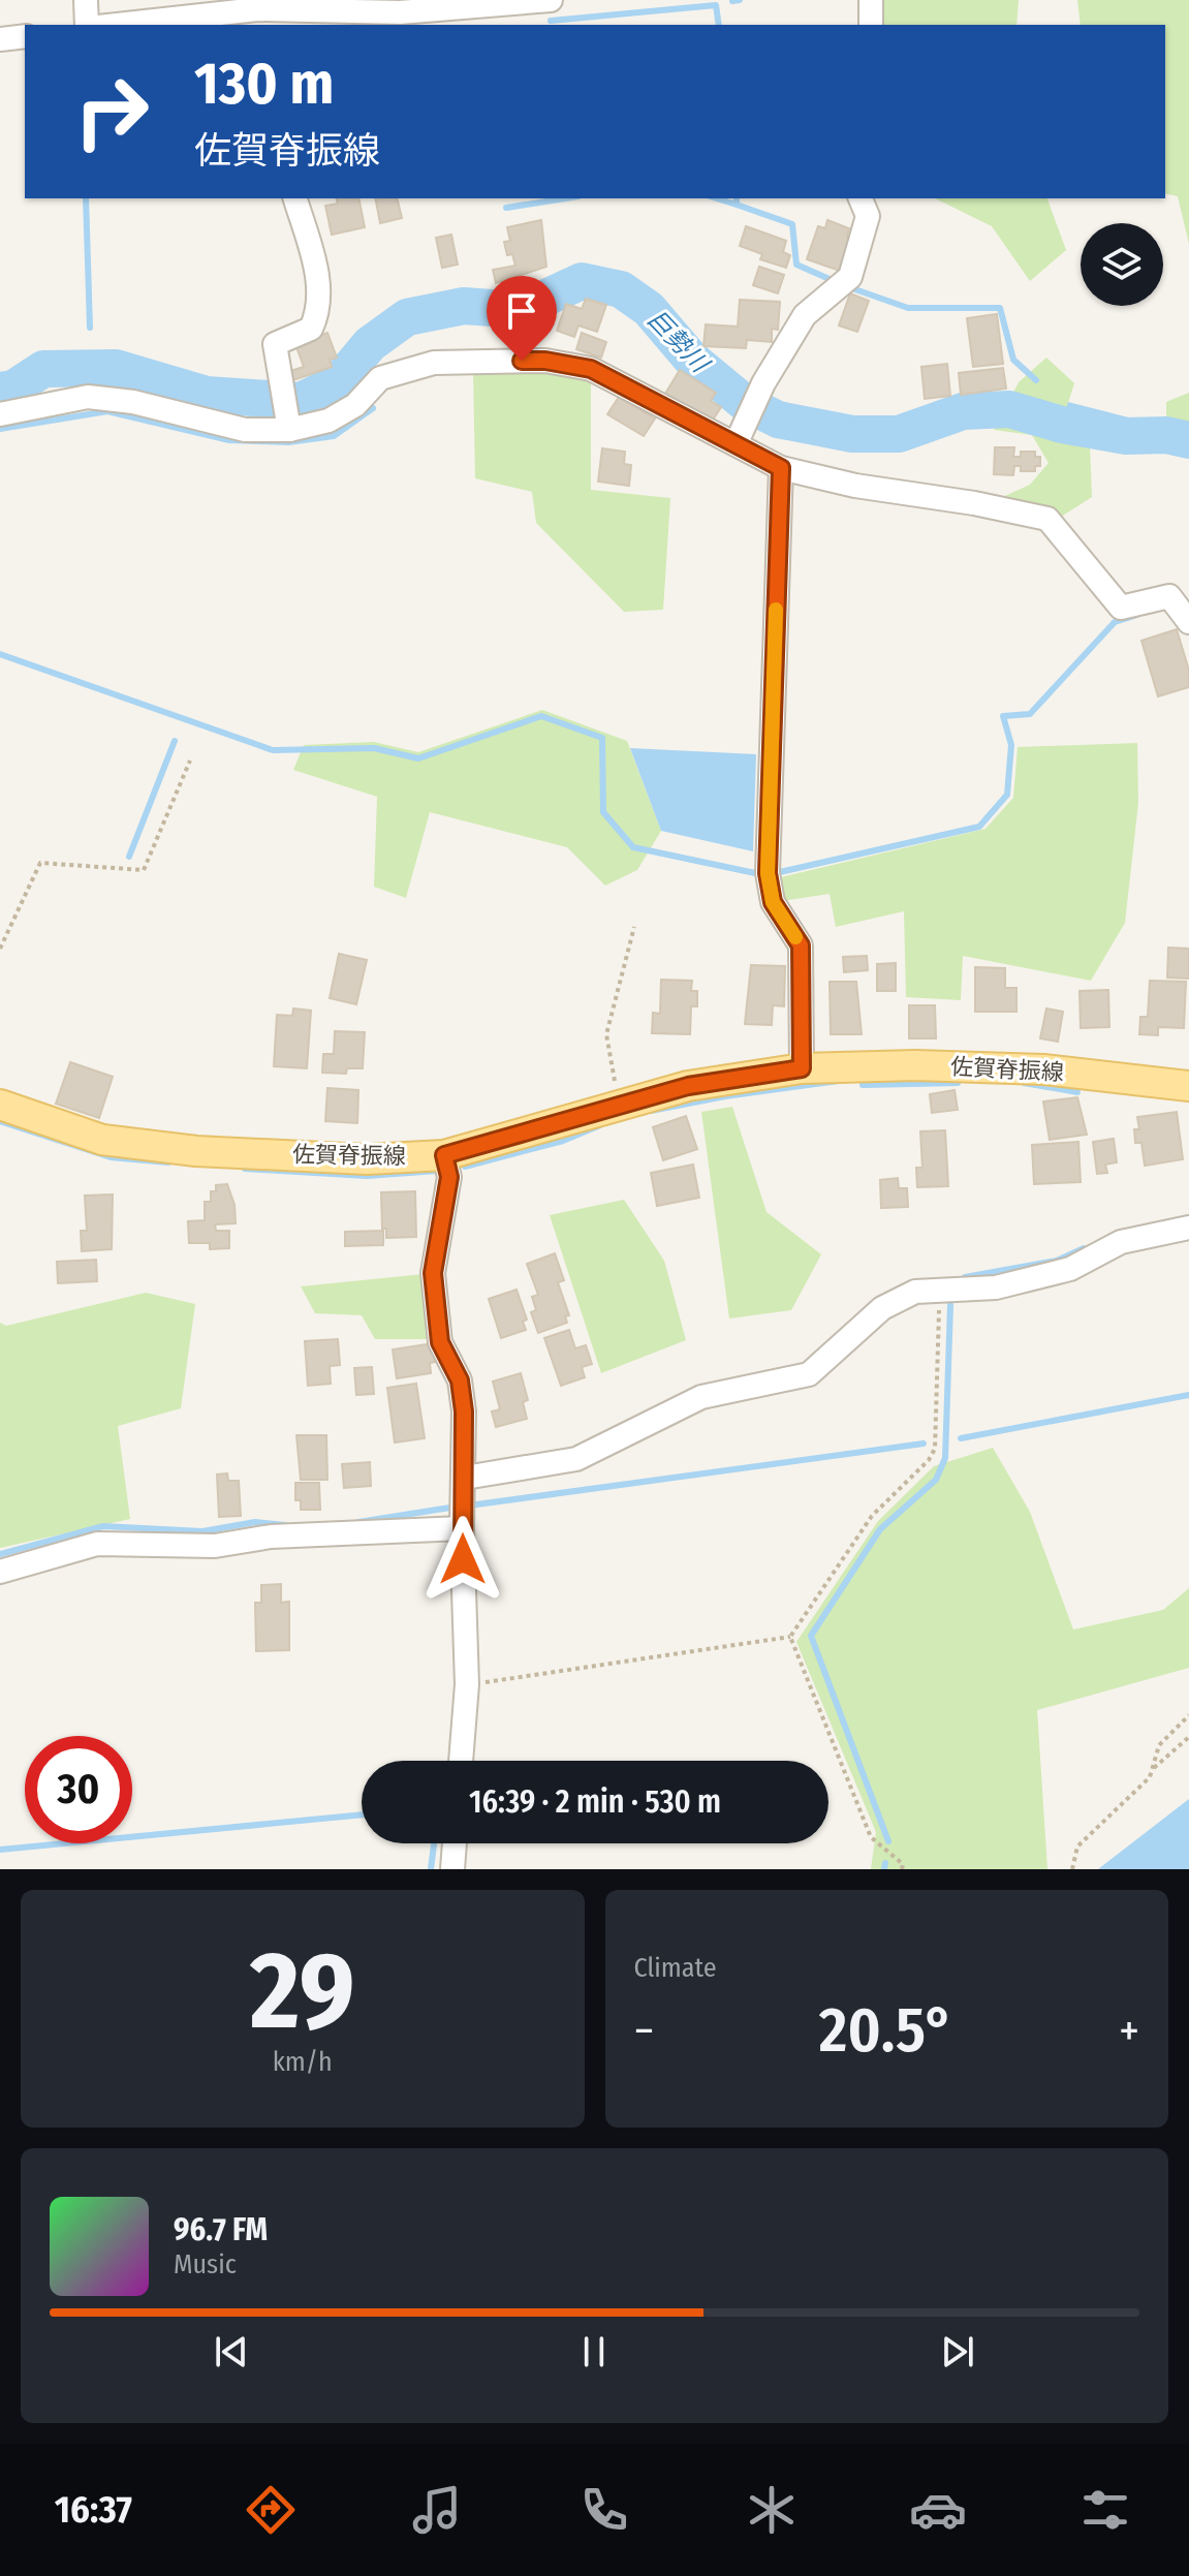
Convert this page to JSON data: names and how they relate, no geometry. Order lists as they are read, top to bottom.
{
  "streets": {
    "main road": ["佐賀脊振線"]
  },
  "water": ["巨勢川"],
  "page": {
    "turn": ["130 m", "佐賀脊振線"],
    "limit": "30",
    "trip": "16:39 · 2 min · 530 m",
    "tile": [
      ["29", "km/h"],
      "Climate"
    ],
    "heat": ["−", "20.5°", "+"],
    "song": ["96.7 FM", "Music"],
    "tabs": "16:37"
  }
}
